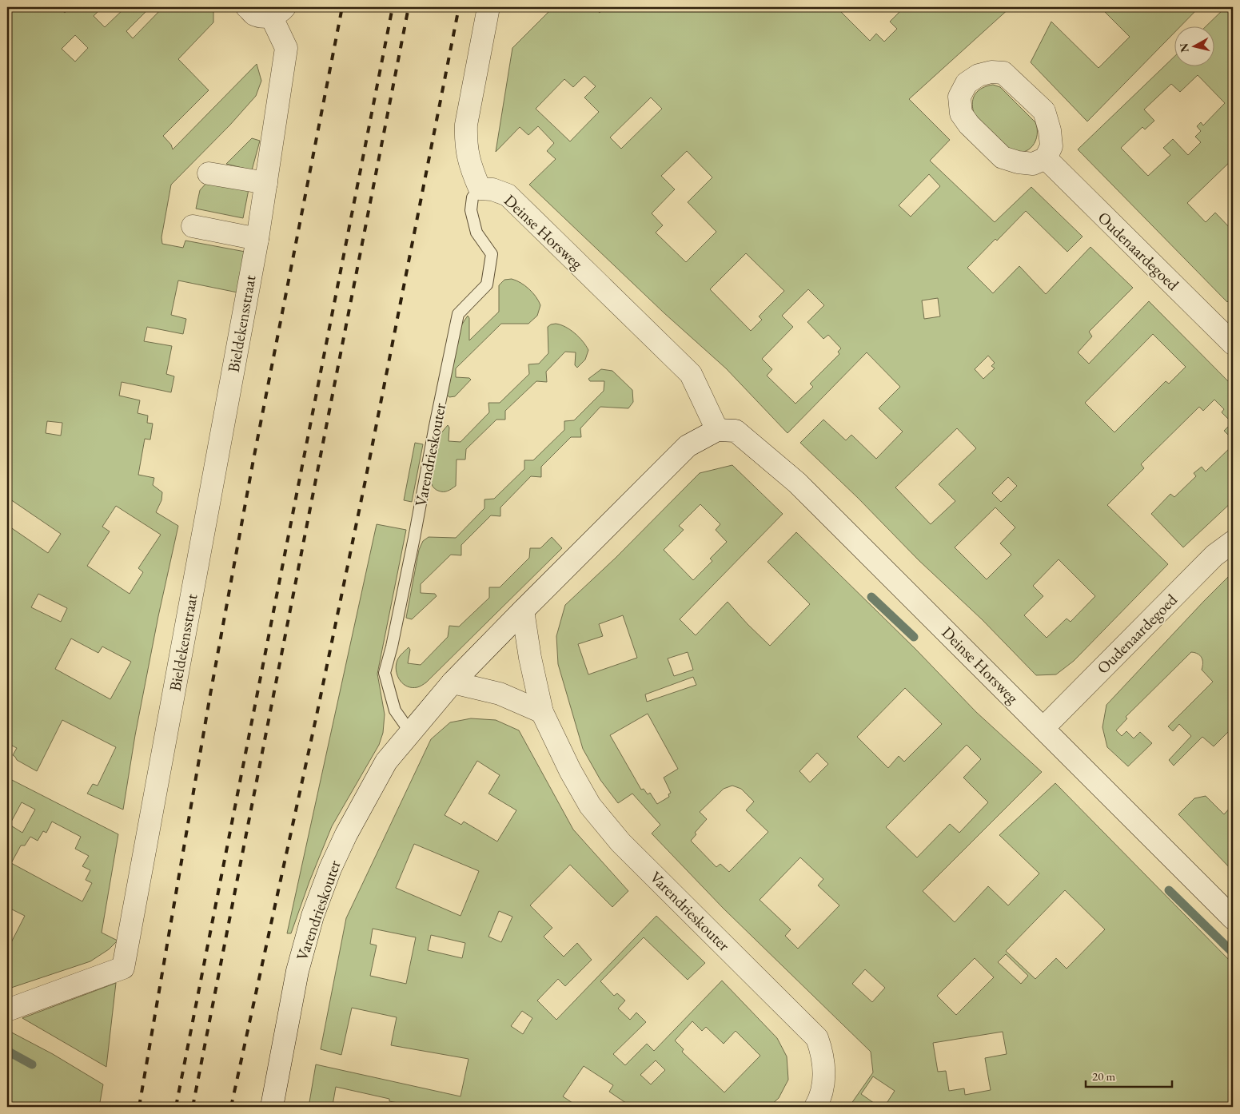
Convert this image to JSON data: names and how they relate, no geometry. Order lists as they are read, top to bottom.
{
  "streets": {
    "street": [
      "Deinse Horsweg",
      "Oudenaardegoed",
      "Bieldekensstraat",
      "Varendrieskouter"
    ]
  },
  "crossings": [
    ["Deinse Horsweg", "Oudenaardegoed"],
    ["Deinse Horsweg", "Varendrieskouter"]
  ],
  "scale_bar": "20 m",
  "north": "left"
}
